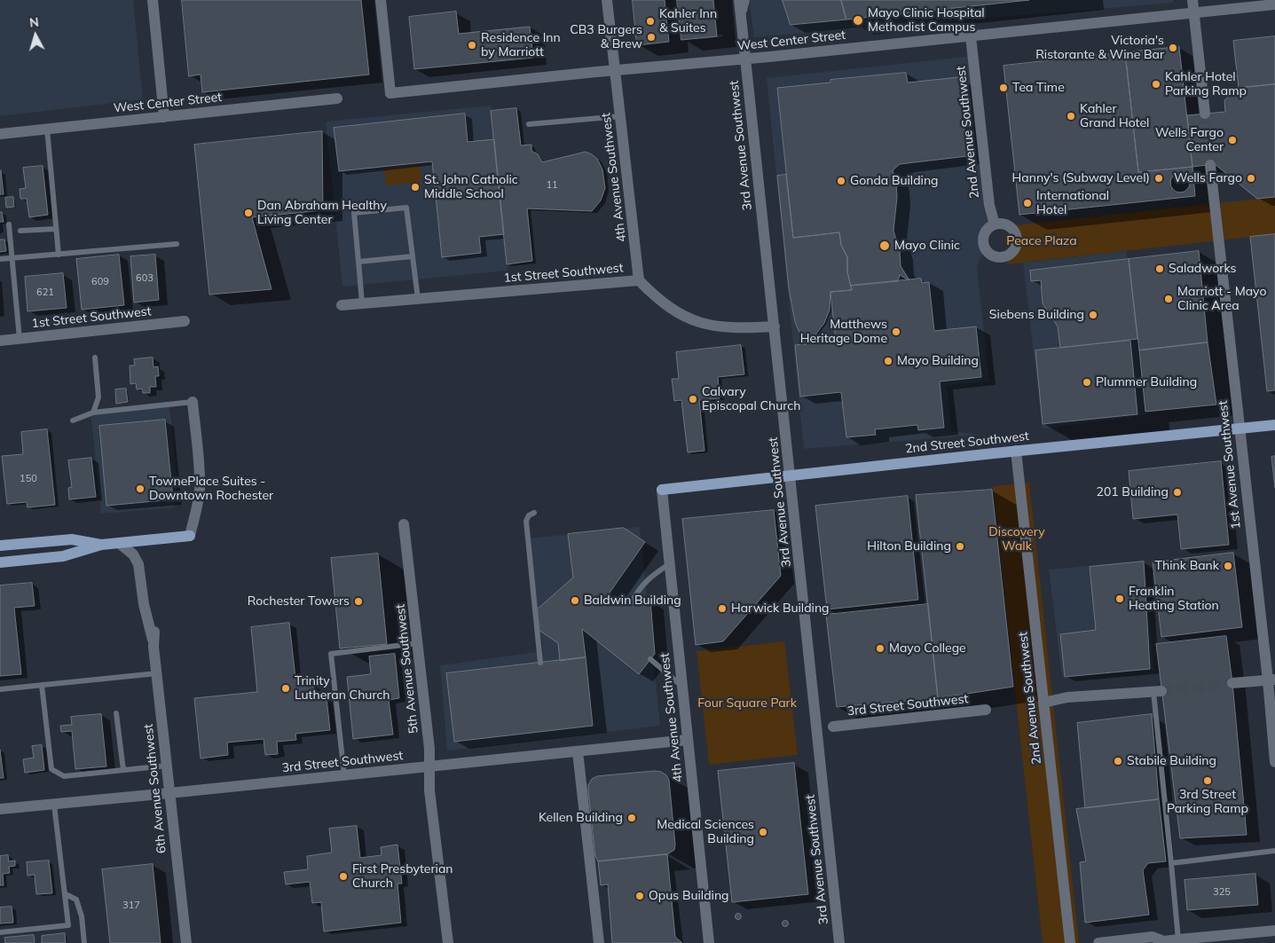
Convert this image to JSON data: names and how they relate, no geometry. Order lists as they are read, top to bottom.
{
  "streets": {
    "main road": ["2nd Street Southwest"],
    "street": [
      "West Center Street",
      "2nd Avenue Southwest",
      "3rd Avenue Southwest",
      "4th Avenue Southwest",
      "1st Street Southwest",
      "1st Avenue Southwest",
      "5th Avenue Southwest",
      "3rd Street Southwest",
      "6th Avenue Southwest"
    ]
  },
  "crossings": [
    ["West Center Street", "2nd Avenue Southwest"],
    ["West Center Street", "3rd Avenue Southwest"],
    ["West Center Street", "4th Avenue Southwest"],
    ["2nd Avenue Southwest", "2nd Street Southwest"],
    ["3rd Avenue Southwest", "1st Street Southwest"],
    ["3rd Avenue Southwest", "2nd Street Southwest"],
    ["4th Avenue Southwest", "1st Street Southwest"],
    ["4th Avenue Southwest", "2nd Street Southwest"],
    ["4th Avenue Southwest", "3rd Street Southwest"],
    ["2nd Street Southwest", "1st Avenue Southwest"],
    ["5th Avenue Southwest", "3rd Street Southwest"],
    ["3rd Street Southwest", "6th Avenue Southwest"]
  ],
  "parks": ["Peace Plaza", "Discovery Walk", "Four Square Park"],
  "places": [
    "Mayo Clinic Hospital Methodist Campus",
    "Kahler Inn & Suites",
    "CB3 Burgers & Brew",
    "Residence Inn by Marriott",
    "Victoria's Ristorante & Wine Bar",
    "Kahler Hotel Parking Ramp",
    "Tea Time",
    "Kahler Grand Hotel",
    "Wells Fargo Center",
    "Hanny's (Subway Level)",
    "Wells Fargo",
    "Gonda Building",
    "St. John Catholic Middle School",
    "International Hotel",
    "Dan Abraham Healthy Living Center",
    "Mayo Clinic",
    "Saladworks",
    "Marriott - Mayo Clinic Area",
    "Siebens Building",
    "Matthews Heritage Dome",
    "Mayo Building",
    "Plummer Building",
    "Calvary Episcopal Church",
    "TownePlace Suites - Downtown Rochester",
    "201 Building",
    "Hilton Building",
    "Think Bank",
    "Franklin Heating Station",
    "Baldwin Building",
    "Rochester Towers",
    "Harwick Building",
    "Mayo College",
    "Trinity Lutheran Church",
    "Stabile Building",
    "3rd Street Parking Ramp",
    "Kellen Building",
    "Medical Sciences Building",
    "First Presbyterian Church",
    "Opus Building"
  ],
  "house_numbers": [
    "11",
    "603",
    "609",
    "621",
    "150",
    "325",
    "317"
  ],
  "north": "top"
}
